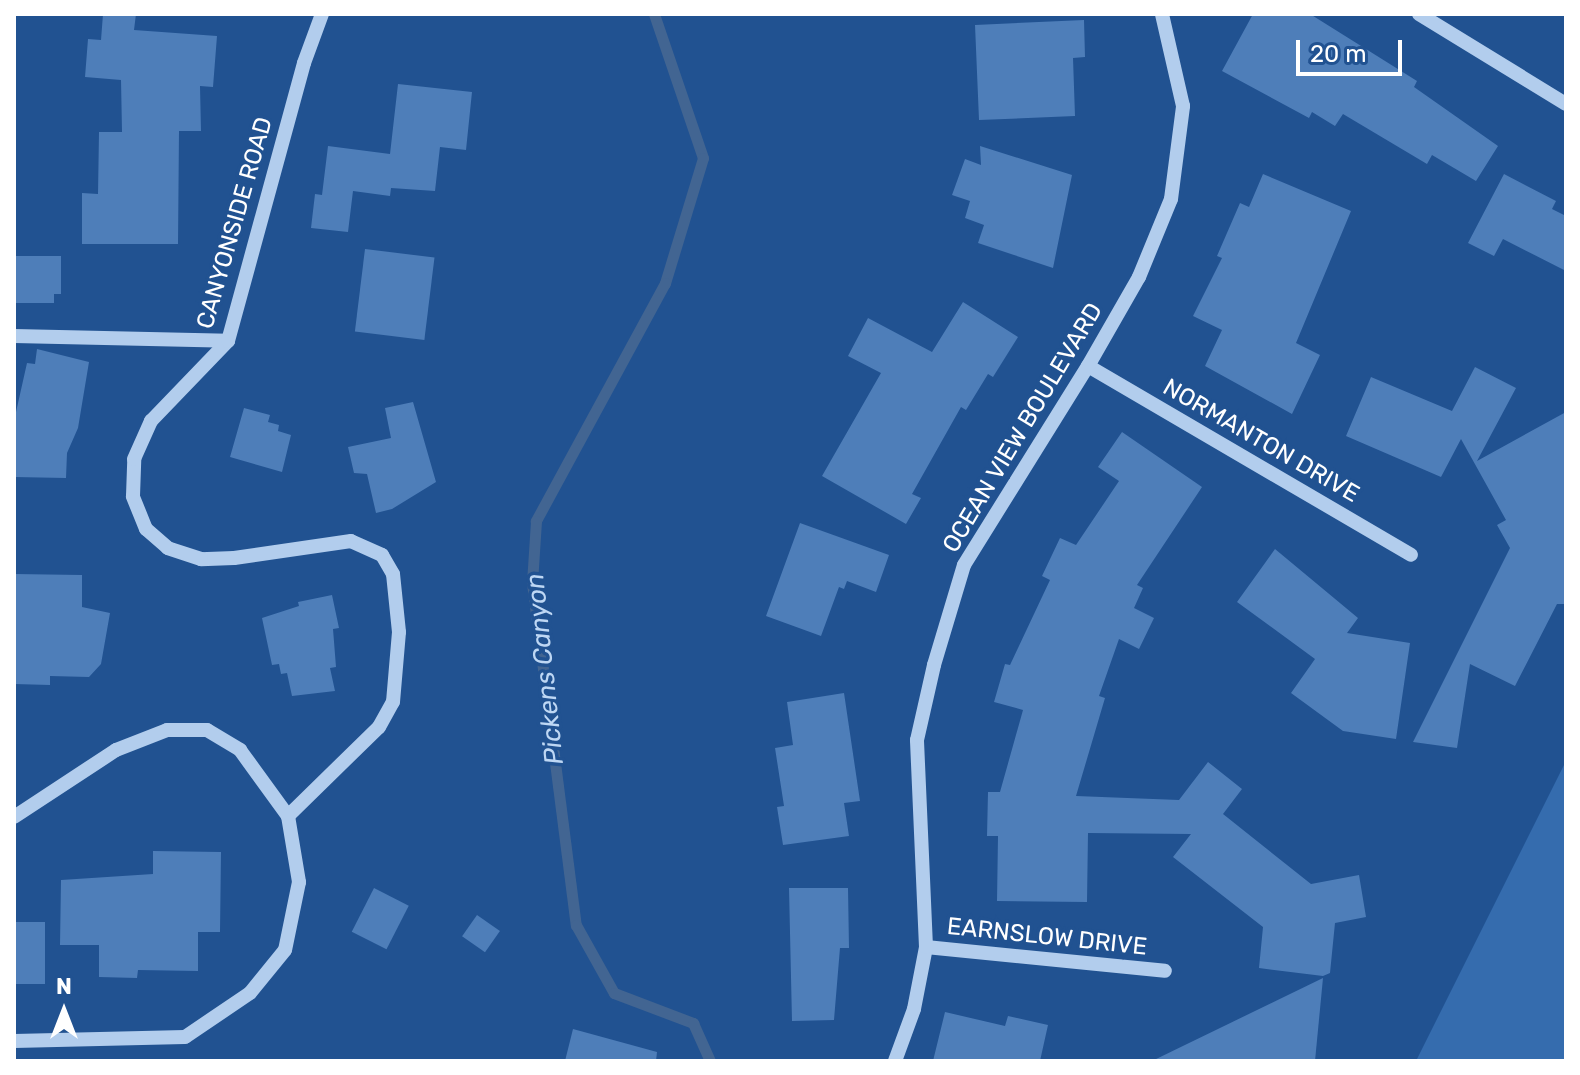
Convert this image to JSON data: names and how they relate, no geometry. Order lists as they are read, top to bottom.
{
  "streets": {
    "street": [
      "CANYONSIDE ROAD",
      "OCEAN VIEW BOULEVARD",
      "NORMANTON DRIVE",
      "EARNSLOW DRIVE"
    ]
  },
  "crossings": [
    ["OCEAN VIEW BOULEVARD", "NORMANTON DRIVE"],
    ["OCEAN VIEW BOULEVARD", "EARNSLOW DRIVE"]
  ],
  "water": ["Pickens Canyon"],
  "scale_bar": "20 m",
  "north": "top"
}
